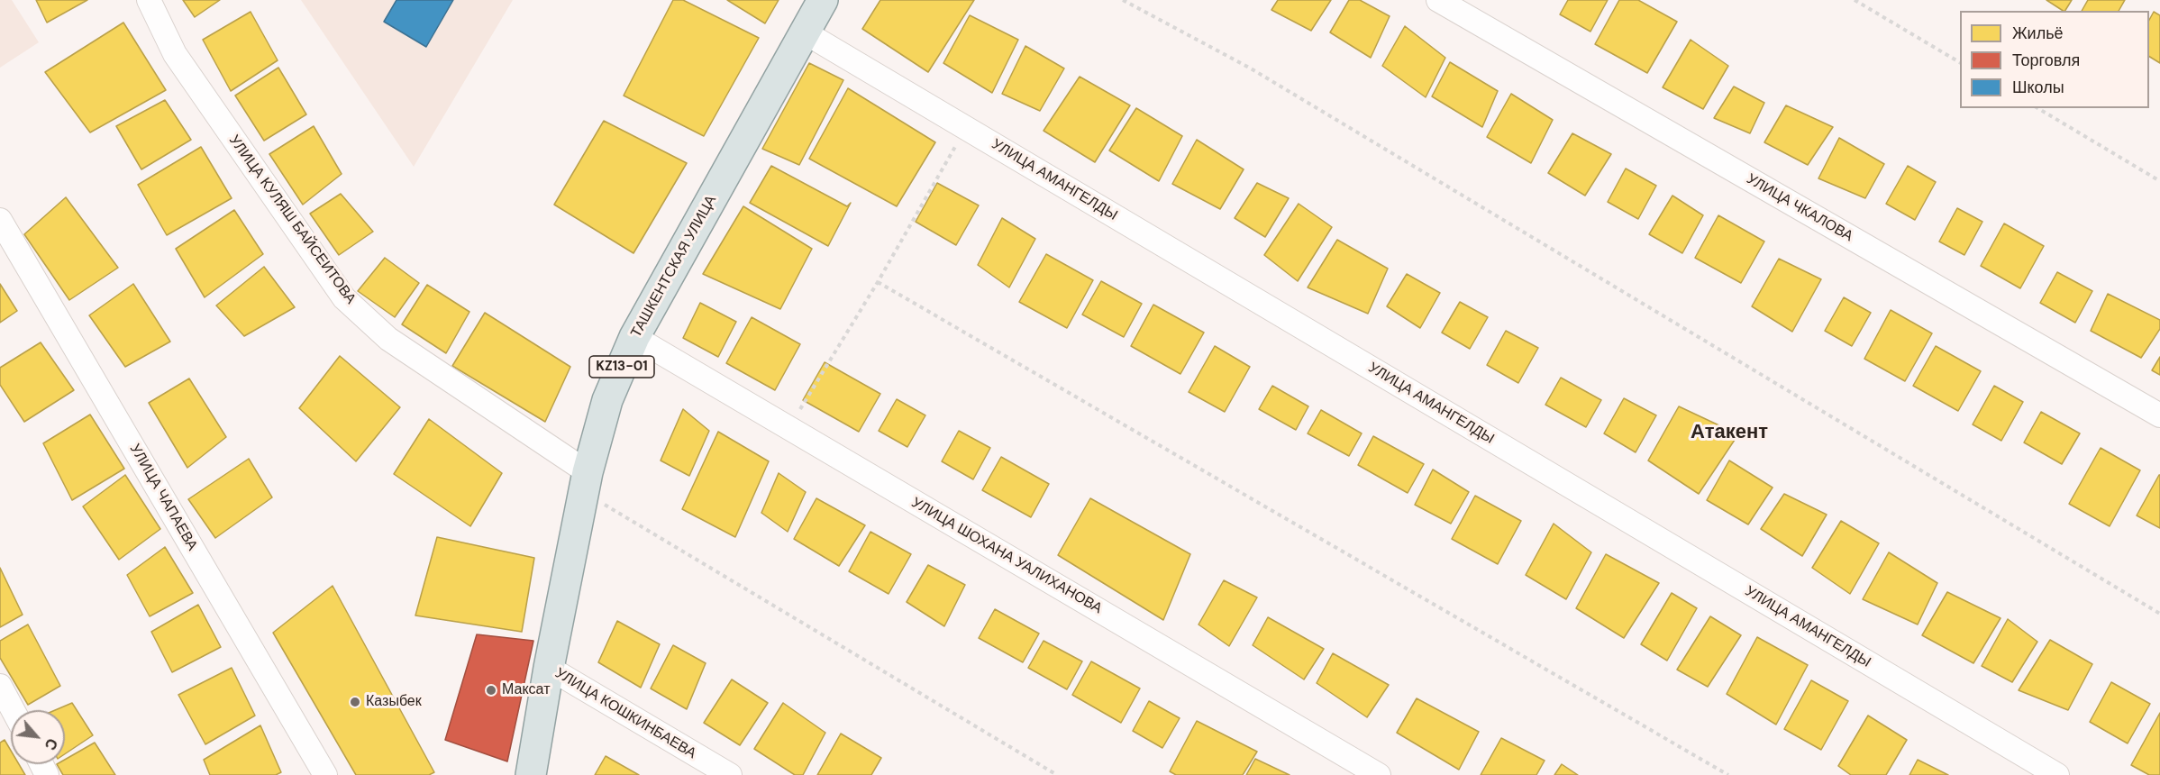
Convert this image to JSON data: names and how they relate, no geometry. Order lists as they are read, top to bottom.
{
  "streets": {
    "main road": ["ТАШКЕНТСКАЯ УЛИЦА", "KZ13-01"],
    "street": [
      "УЛИЦА АМАНГЕЛДЫ",
      "УЛИЦА ЧКАЛОВА",
      "УЛИЦА КУЛЯШ БАЙСЕИТОВА",
      "УЛИЦА ЧАПАЕВА",
      "УЛИЦА ШОХАНА УАЛИХАНОВА",
      "УЛИЦА КОШКИНБАЕВА"
    ]
  },
  "crossings": [
    ["УЛИЦА АМАНГЕЛДЫ", "ТАШКЕНТСКАЯ УЛИЦА"],
    ["УЛИЦА КУЛЯШ БАЙСЕИТОВА", "ТАШКЕНТСКАЯ УЛИЦА"],
    ["ТАШКЕНТСКАЯ УЛИЦА", "УЛИЦА ШОХАНА УАЛИХАНОВА"],
    ["ТАШКЕНТСКАЯ УЛИЦА", "УЛИЦА КОШКИНБАЕВА"]
  ],
  "districts": ["Атакент"],
  "places": ["Максат", "Казыбек"],
  "legend": ["Жильё", "Торговля", "Школы"],
  "north": "bottom right"
}
